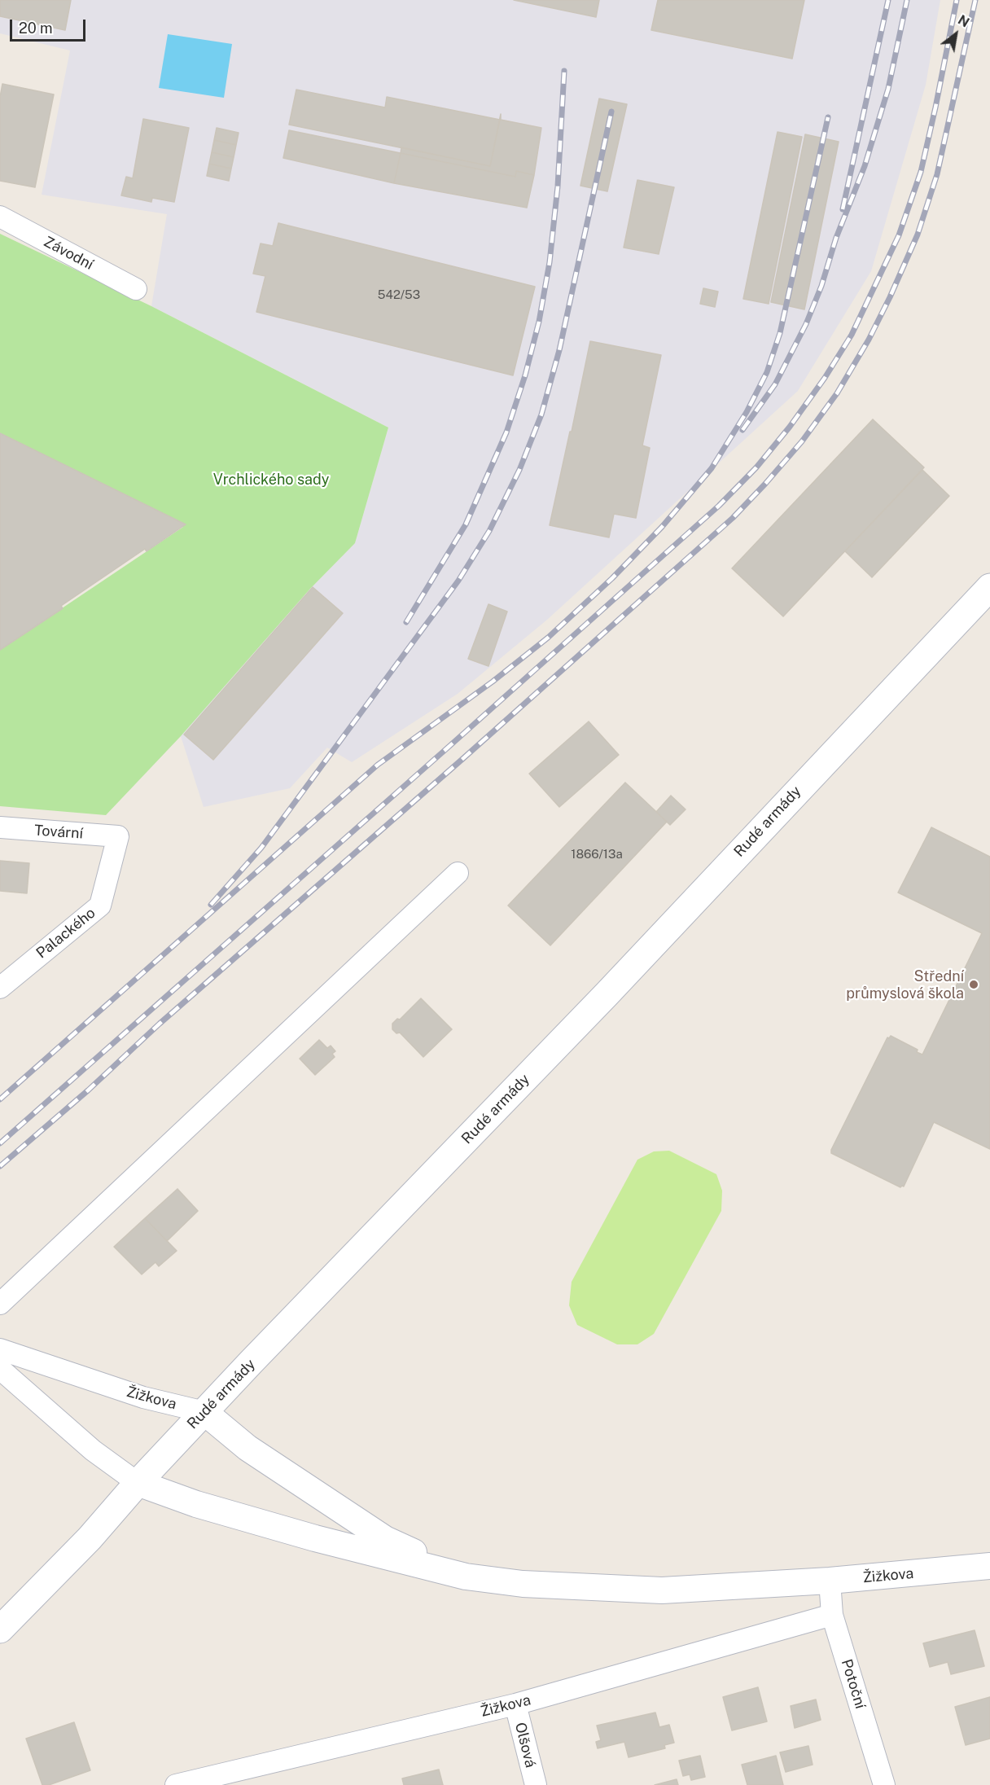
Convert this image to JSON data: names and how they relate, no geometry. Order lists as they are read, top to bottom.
{
  "streets": {
    "main road": ["Rudé armády"],
    "street": [
      "Závodní",
      "Tovární",
      "Palackého",
      "Žižkova",
      "Potoční",
      "Olšová"
    ]
  },
  "crossings": [
    ["Rudé armády", "Žižkova"],
    ["Tovární", "Palackého"],
    ["Žižkova", "Potoční"],
    ["Žižkova", "Olšová"]
  ],
  "parks": ["Vrchlického sady"],
  "places": ["Střední průmyslová škola"],
  "house_numbers": ["542/53", "1866/13a"],
  "scale_bar": "20 m",
  "north": "top right"
}
